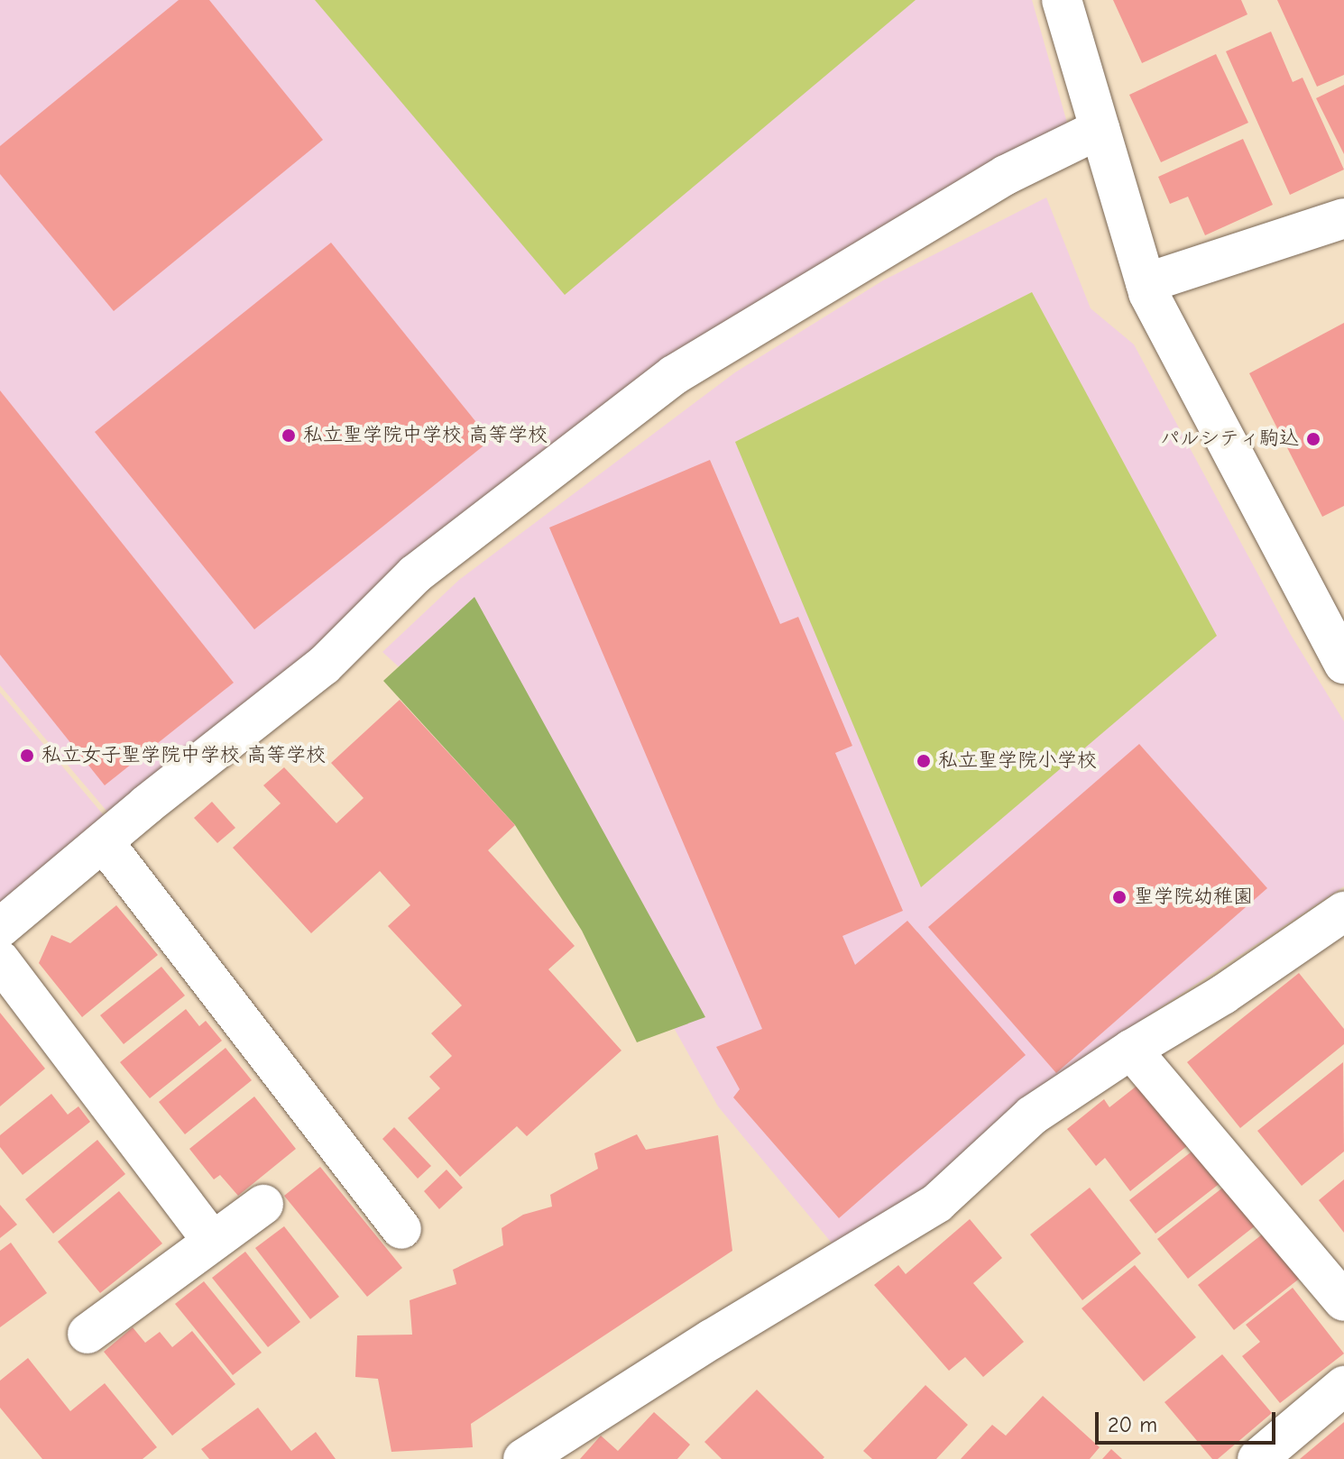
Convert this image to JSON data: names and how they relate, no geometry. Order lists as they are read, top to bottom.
{
  "places": [
    "私立聖学院中学校 高等学校",
    "パルシティ駒込",
    "私立女子聖学院中学校 高等学校",
    "私立聖学院小学校",
    "聖学院幼稚園"
  ],
  "scale_bar": "20 m"
}
